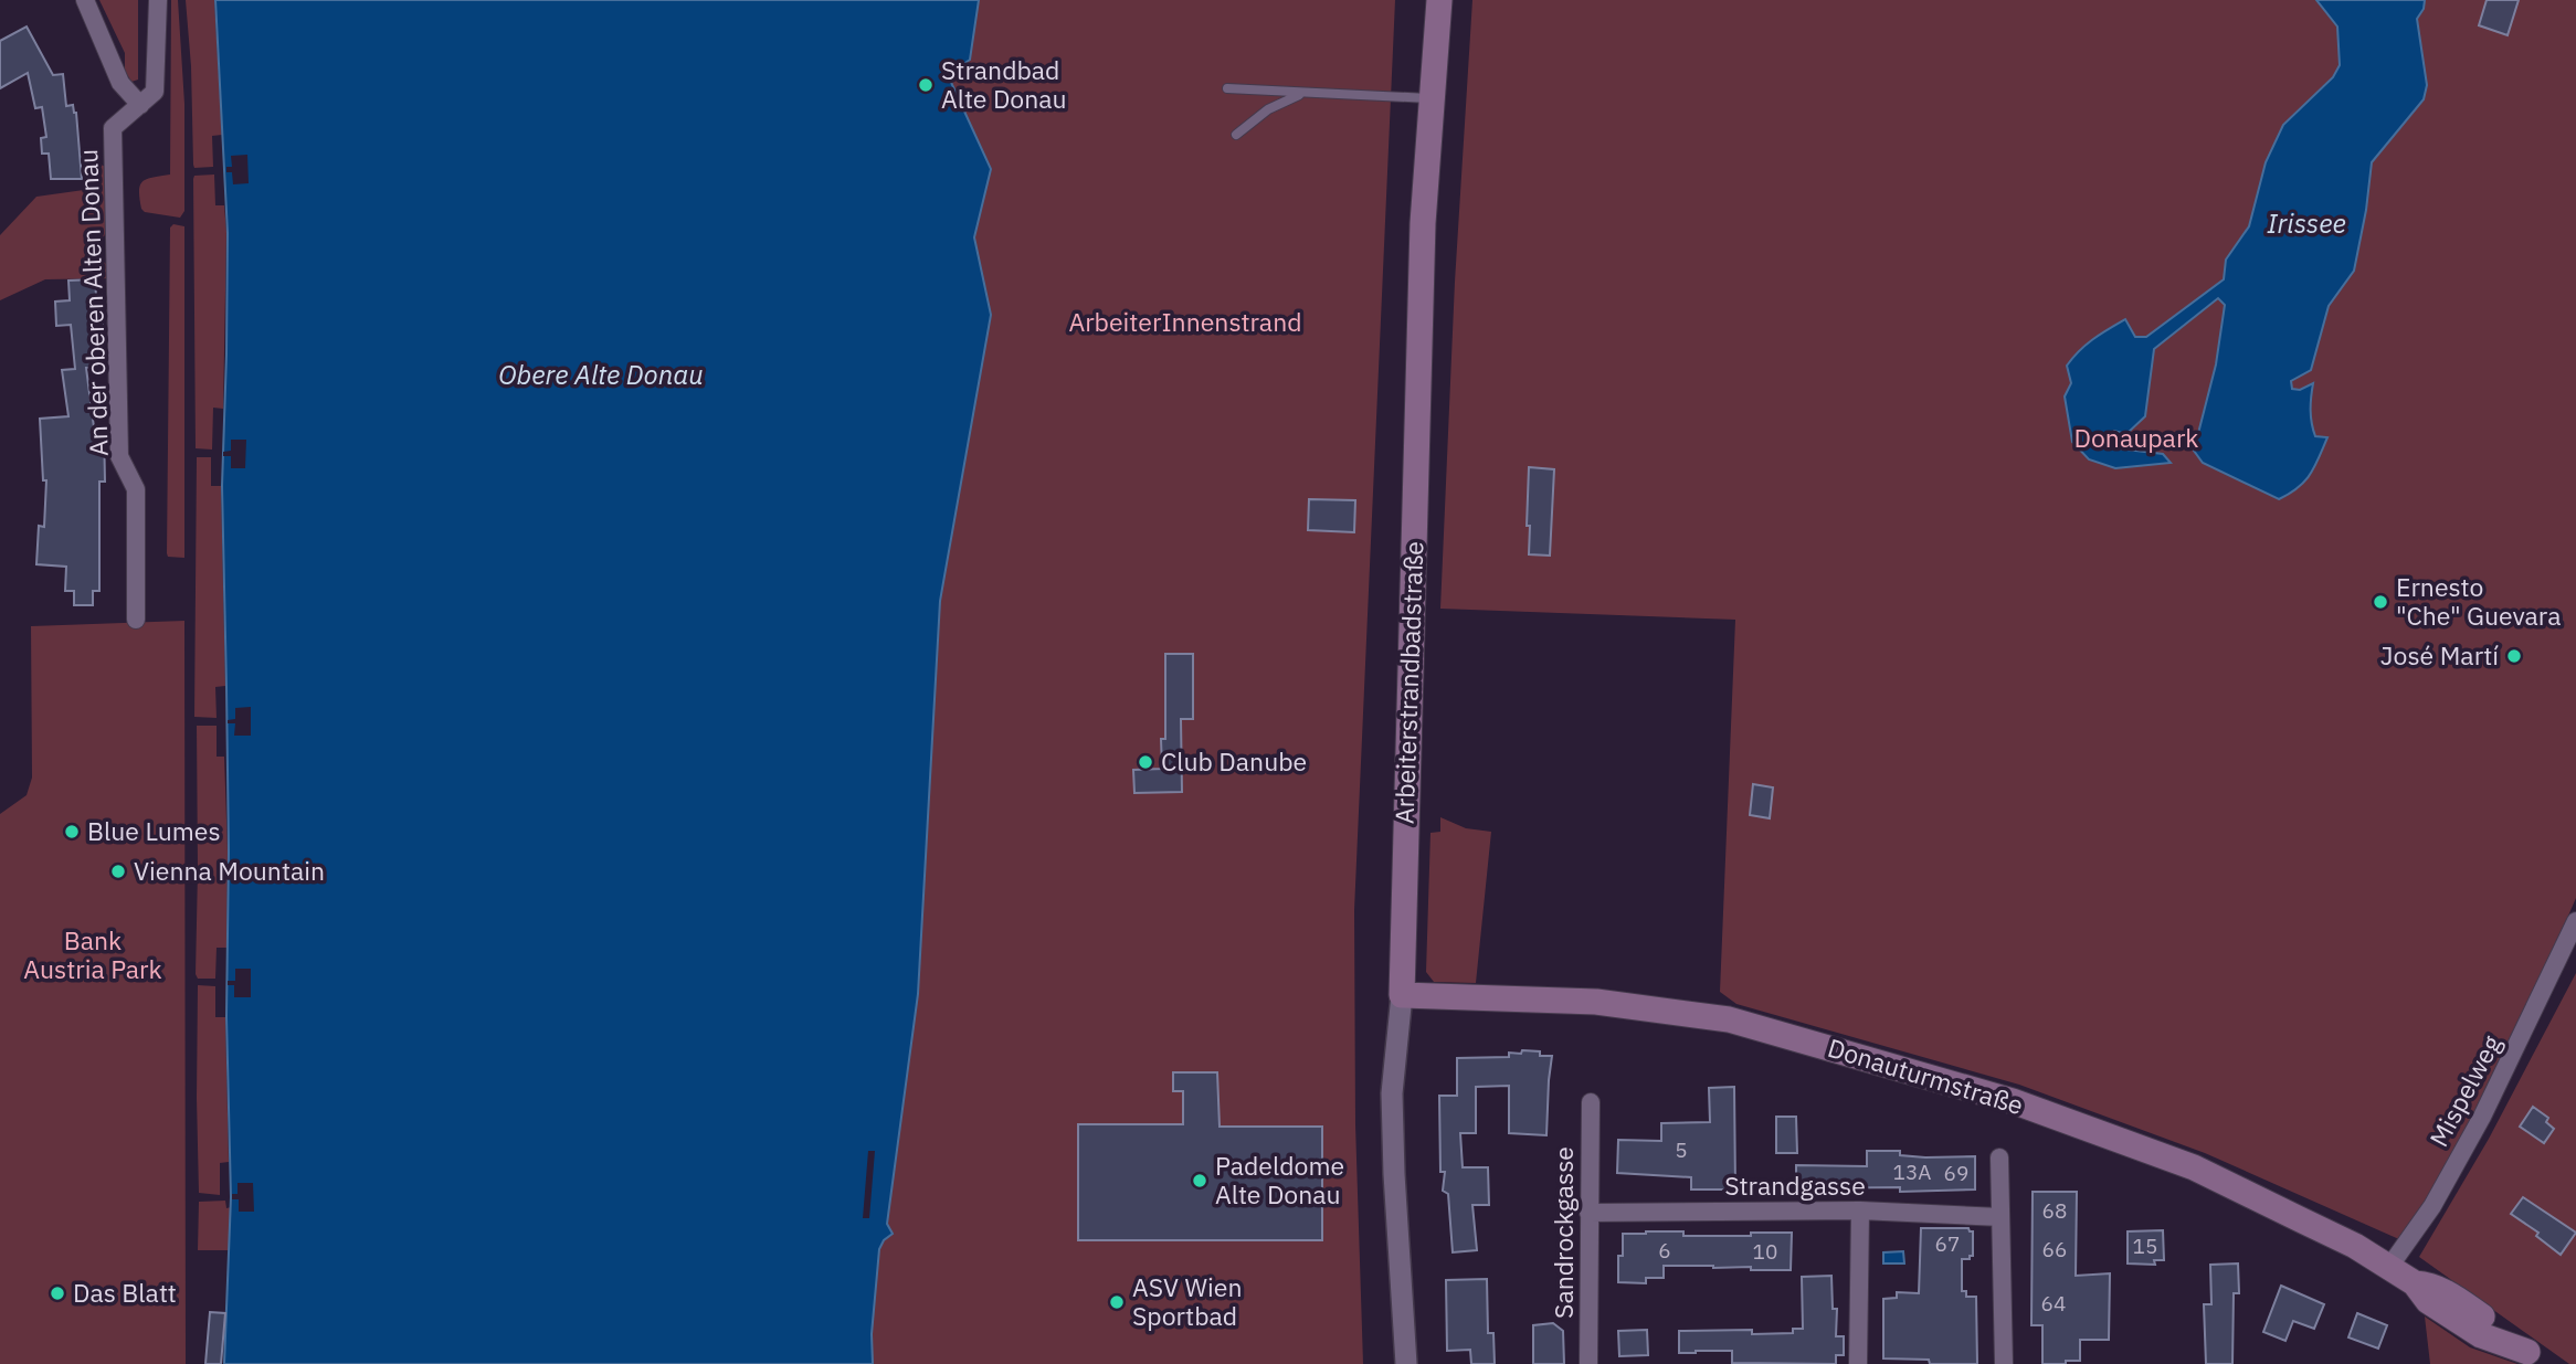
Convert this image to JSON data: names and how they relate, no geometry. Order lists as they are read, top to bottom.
{
  "streets": {
    "main road": ["Arbeiterstrandbadstraße", "Donauturmstraße"],
    "street": [
      "An der oberen Alten Donau",
      "Mispelweg",
      "Strandgasse",
      "Sandrockgasse"
    ]
  },
  "crossings": [
    ["Arbeiterstrandbadstraße", "Donauturmstraße"],
    ["Donauturmstraße", "Mispelweg"],
    ["Strandgasse", "Sandrockgasse"]
  ],
  "water": ["Irissee", "Obere Alte Donau"],
  "parks": ["ArbeiterInnenstrand", "Donaupark", "Bank Austria Park"],
  "places": [
    "Strandbad Alte Donau",
    "Ernesto \"Che\" Guevara",
    "José Martí",
    "Club Danube",
    "Blue Lumes",
    "Vienna Mountain",
    "Padeldome Alte Donau",
    "Das Blatt",
    "ASV Wien Sportbad"
  ],
  "house_numbers": [
    "5",
    "13A",
    "69",
    "68",
    "67",
    "15",
    "66",
    "6",
    "10",
    "64"
  ]
}
